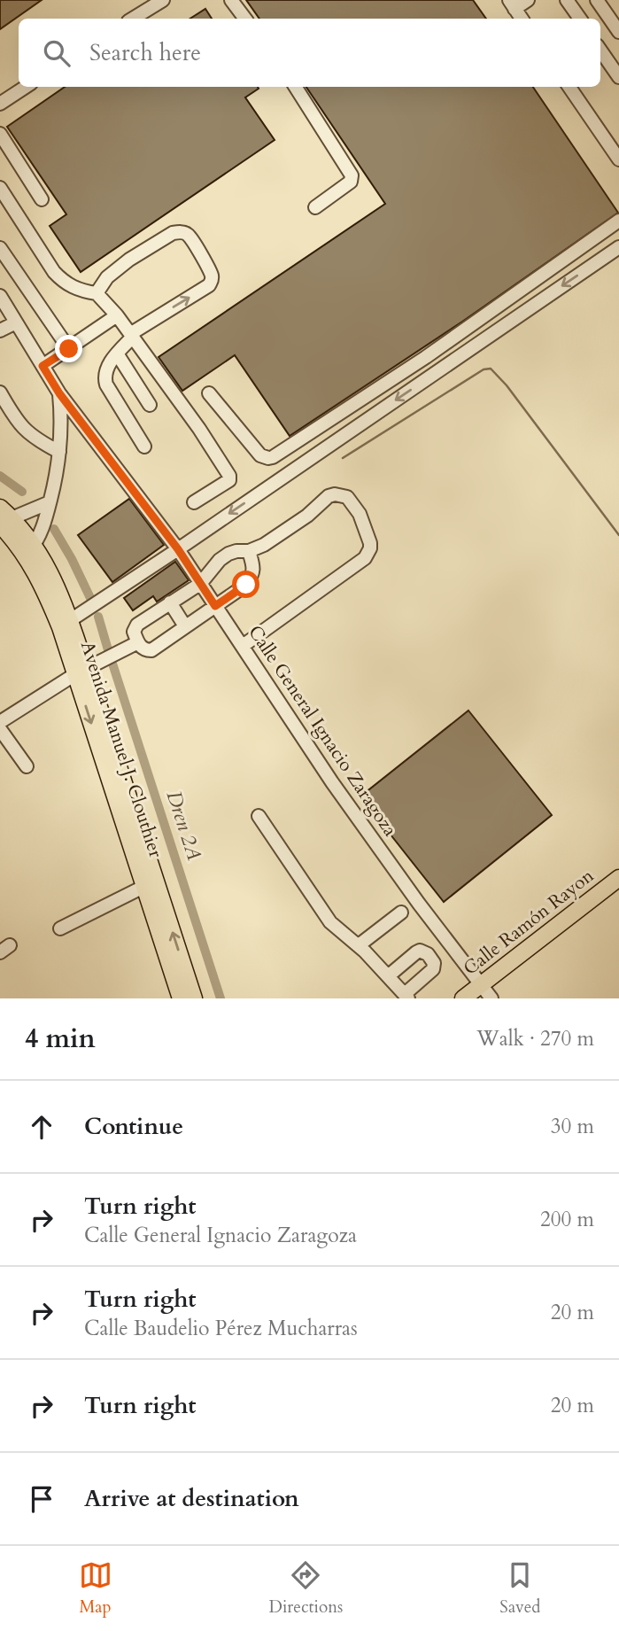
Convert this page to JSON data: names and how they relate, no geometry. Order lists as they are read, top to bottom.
{
  "streets": {
    "main road": ["Avenida Manuel J. Clouthier", "Calle Ramón Rayon"],
    "street": ["Calle General Ignacio Zaragoza"]
  },
  "crossings": [
    ["Calle General Ignacio Zaragoza", "Calle Ramón Rayon"]
  ],
  "water": ["Dren 2A"],
  "page": {
    "search": "Search here",
    "heading": ["4 min", "Walk · 270 m"],
    "list": [
      ["Continue", "30 m"],
      ["Turn right", "Calle General Ignacio Zaragoza", "200 m"],
      ["Turn right", "Calle Baudelio Pérez Mucharras", "20 m"],
      ["Turn right", "20 m"],
      "Arrive at destination"
    ],
    "nav": ["Map", "Directions", "Saved"]
  }
}
